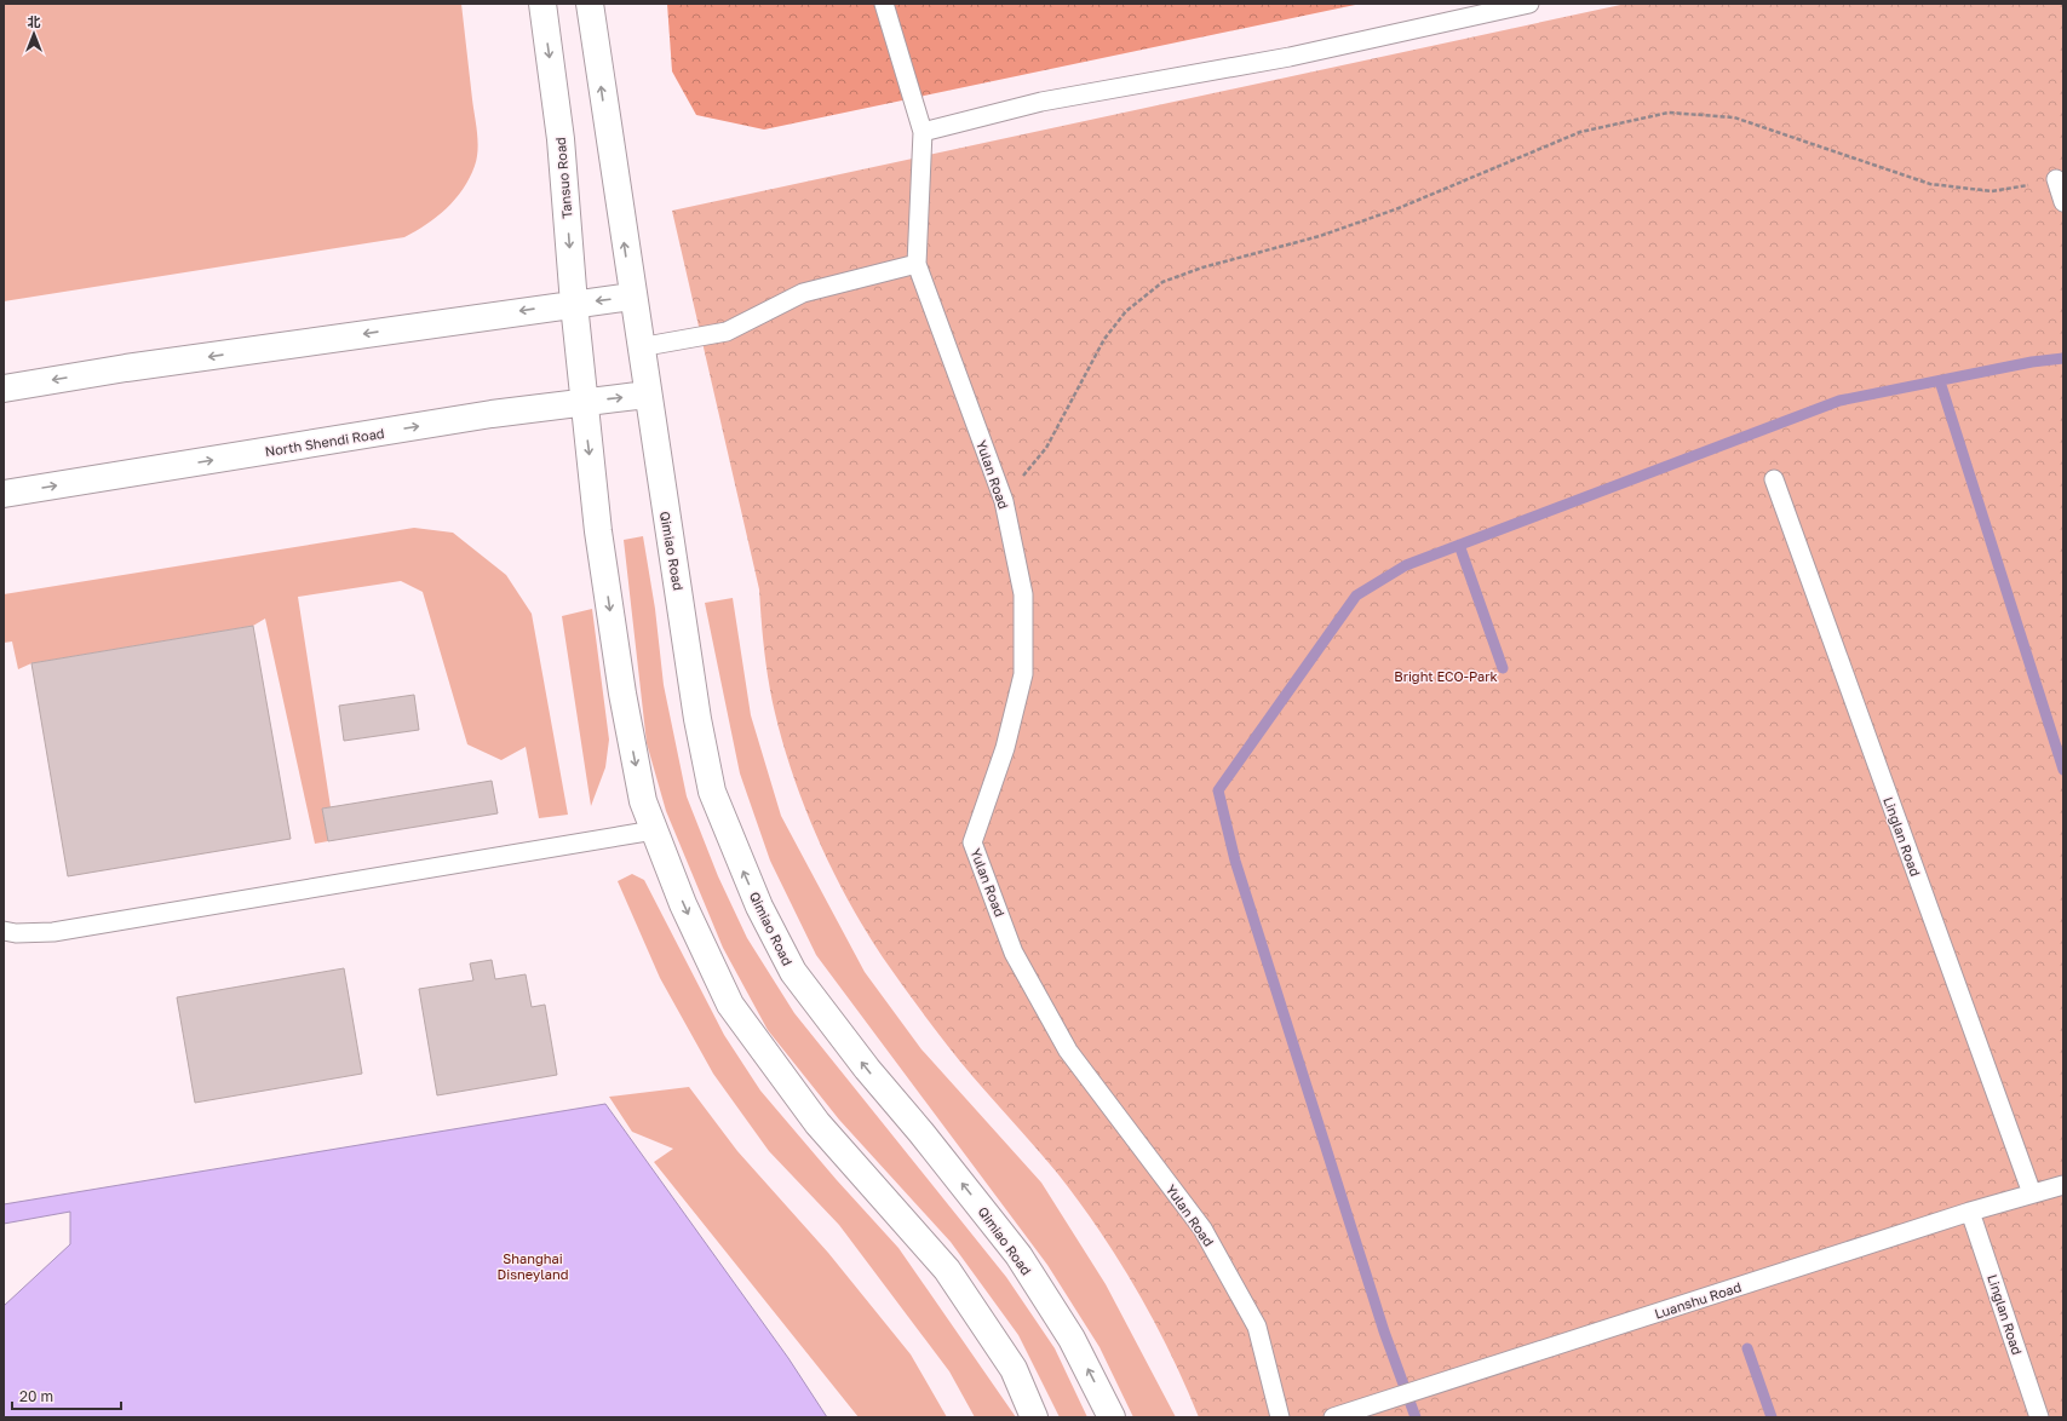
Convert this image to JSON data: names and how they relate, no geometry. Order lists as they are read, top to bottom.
{
  "streets": {
    "street": ["Tansuo Road", "North Shendi Road", "Qimiao Road"],
    "lane": ["Yulan Road", "Linglan Road", "Luanshu Road"]
  },
  "crossings": [
    ["Tansuo Road", "North Shendi Road"],
    ["North Shendi Road", "Qimiao Road"],
    ["Linglan Road", "Luanshu Road"]
  ],
  "parks": ["Bright ECO-Park", "Shanghai Disneyland"],
  "scale_bar": "20 m",
  "north": "top"
}
